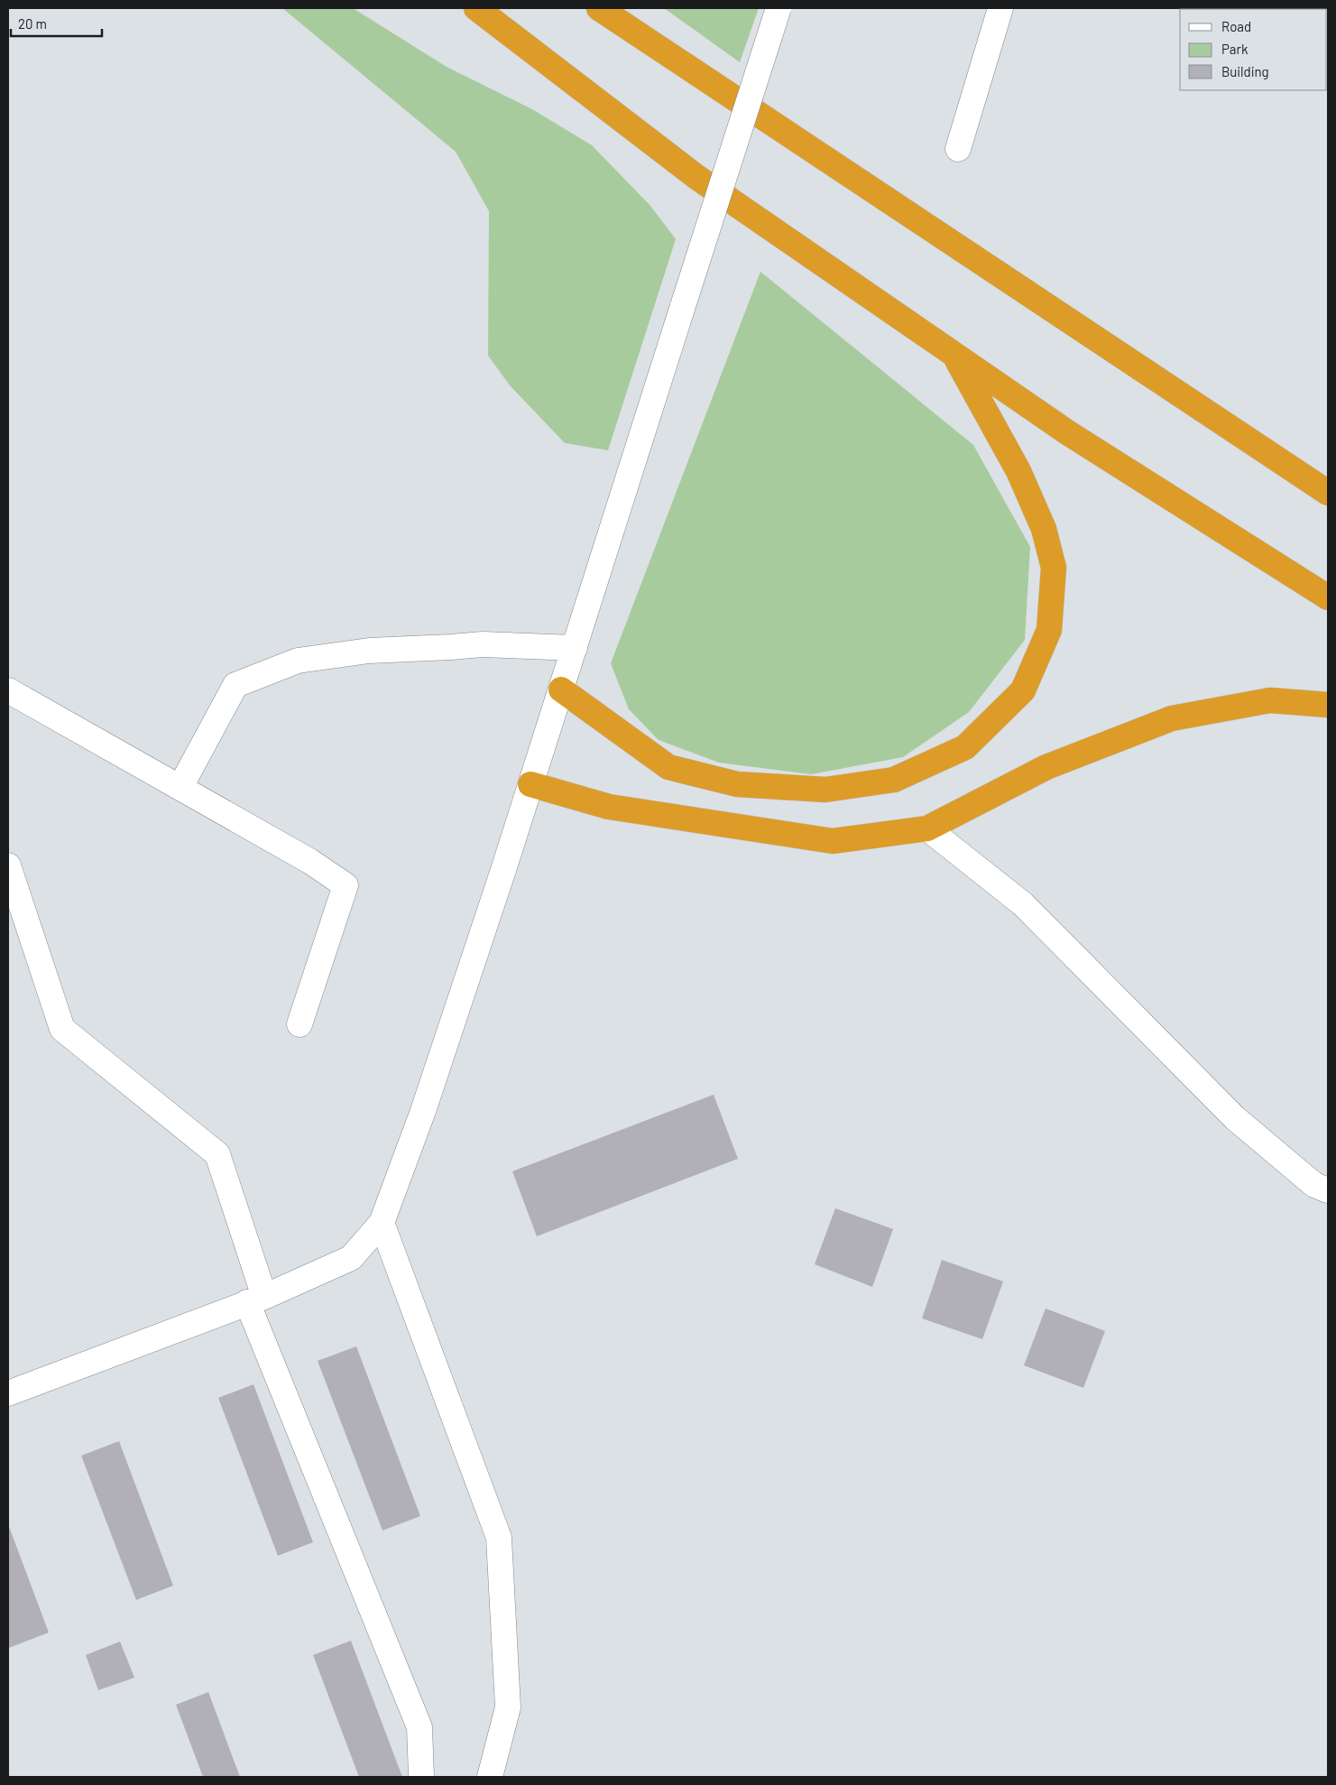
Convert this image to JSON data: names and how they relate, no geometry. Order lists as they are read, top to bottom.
{
  "legend": ["Road", "Park", "Building"],
  "scale_bar": "20 m"
}
